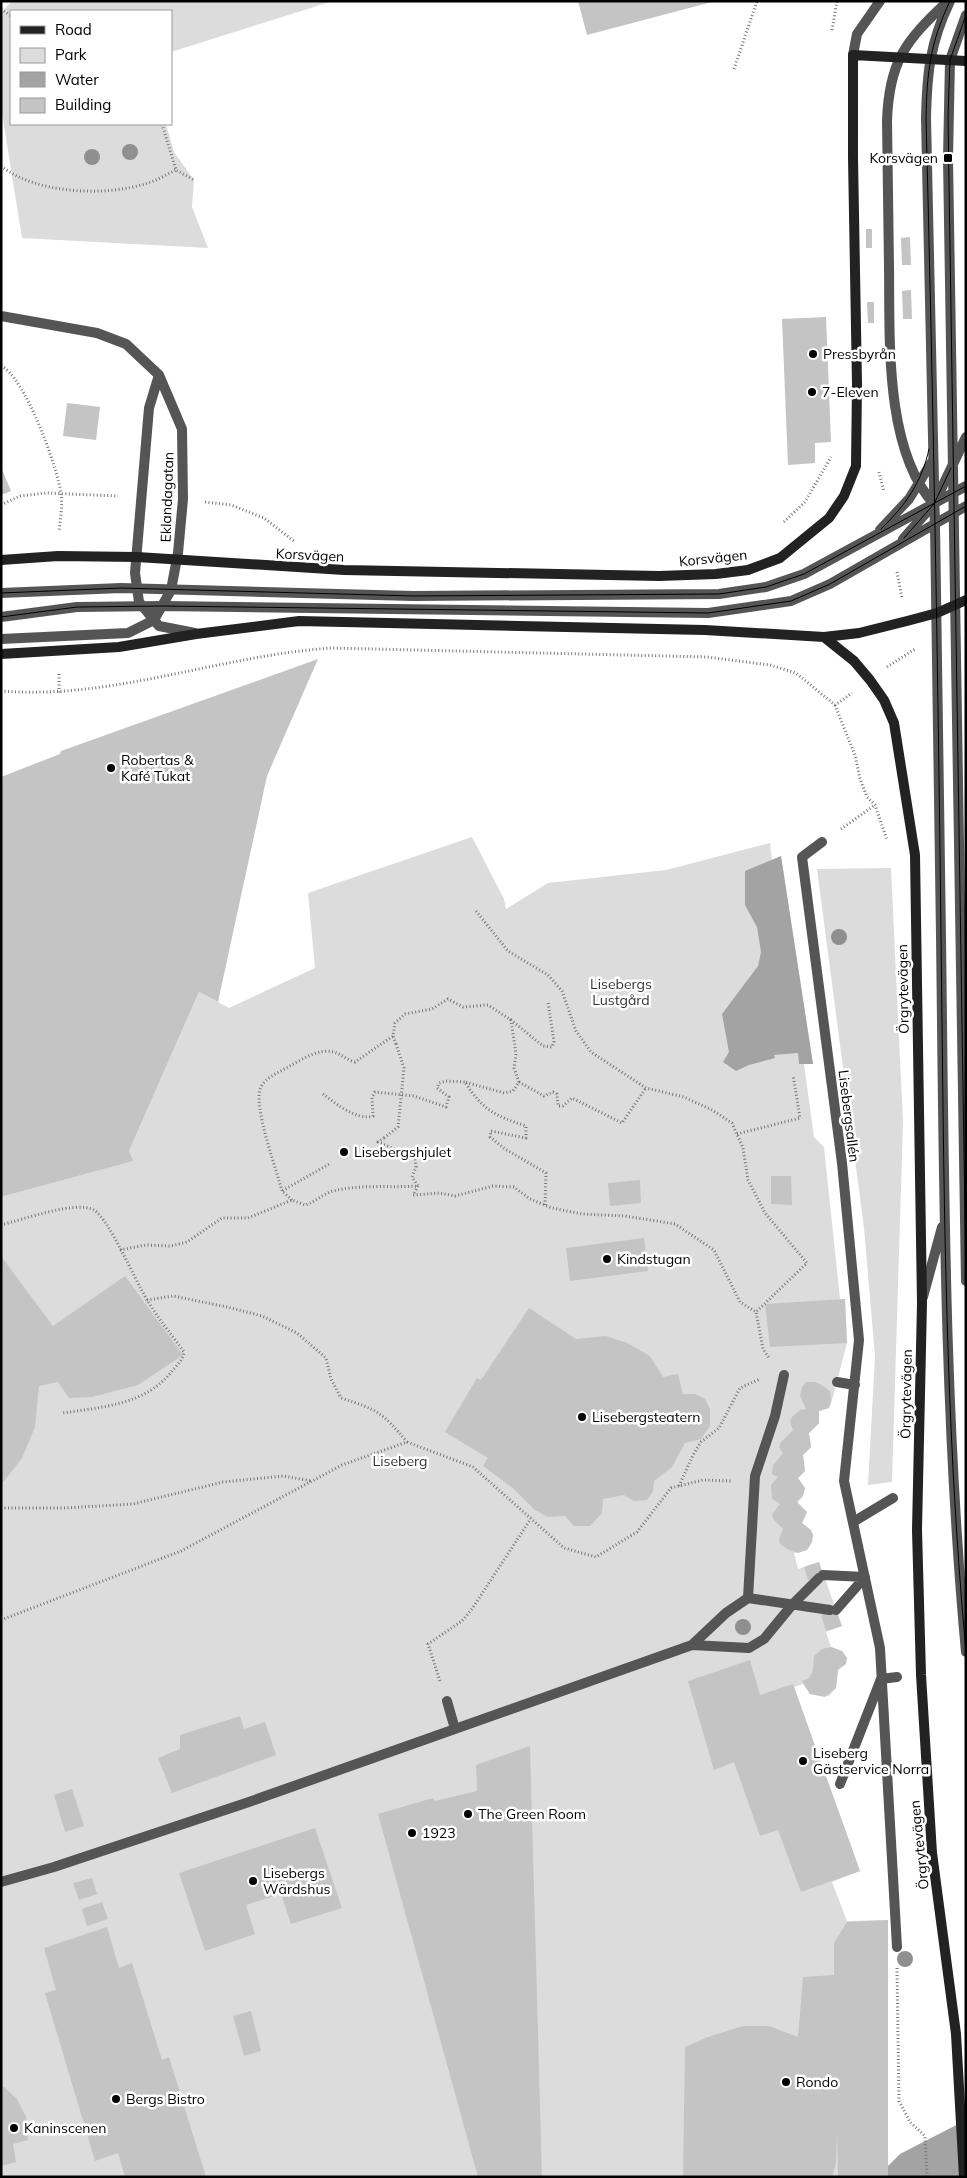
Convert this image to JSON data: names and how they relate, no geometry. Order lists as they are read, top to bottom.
{
  "streets": {
    "main road": ["Korsvägen", "Örgrytevägen"],
    "street": ["Eklandagatan", "Lisebergsallén"]
  },
  "crossings": [
    ["Eklandagatan", "Korsvägen"]
  ],
  "parks": ["Lisebergs Lustgård", "Liseberg"],
  "places": {
    "transit": ["Korsvägen"],
    "other": [
      "Pressbyrån",
      "7-Eleven",
      "Robertas & Kafé Tukat",
      "Lisebergshjulet",
      "Kindstugan",
      "Lisebergsteatern",
      "Liseberg Gästservice Norra",
      "The Green Room",
      "1923",
      "Lisebergs Wärdshus",
      "Rondo",
      "Bergs Bistro",
      "Kaninscenen"
    ]
  },
  "legend": [
    "Road",
    "Park",
    "Water",
    "Building"
  ]
}
